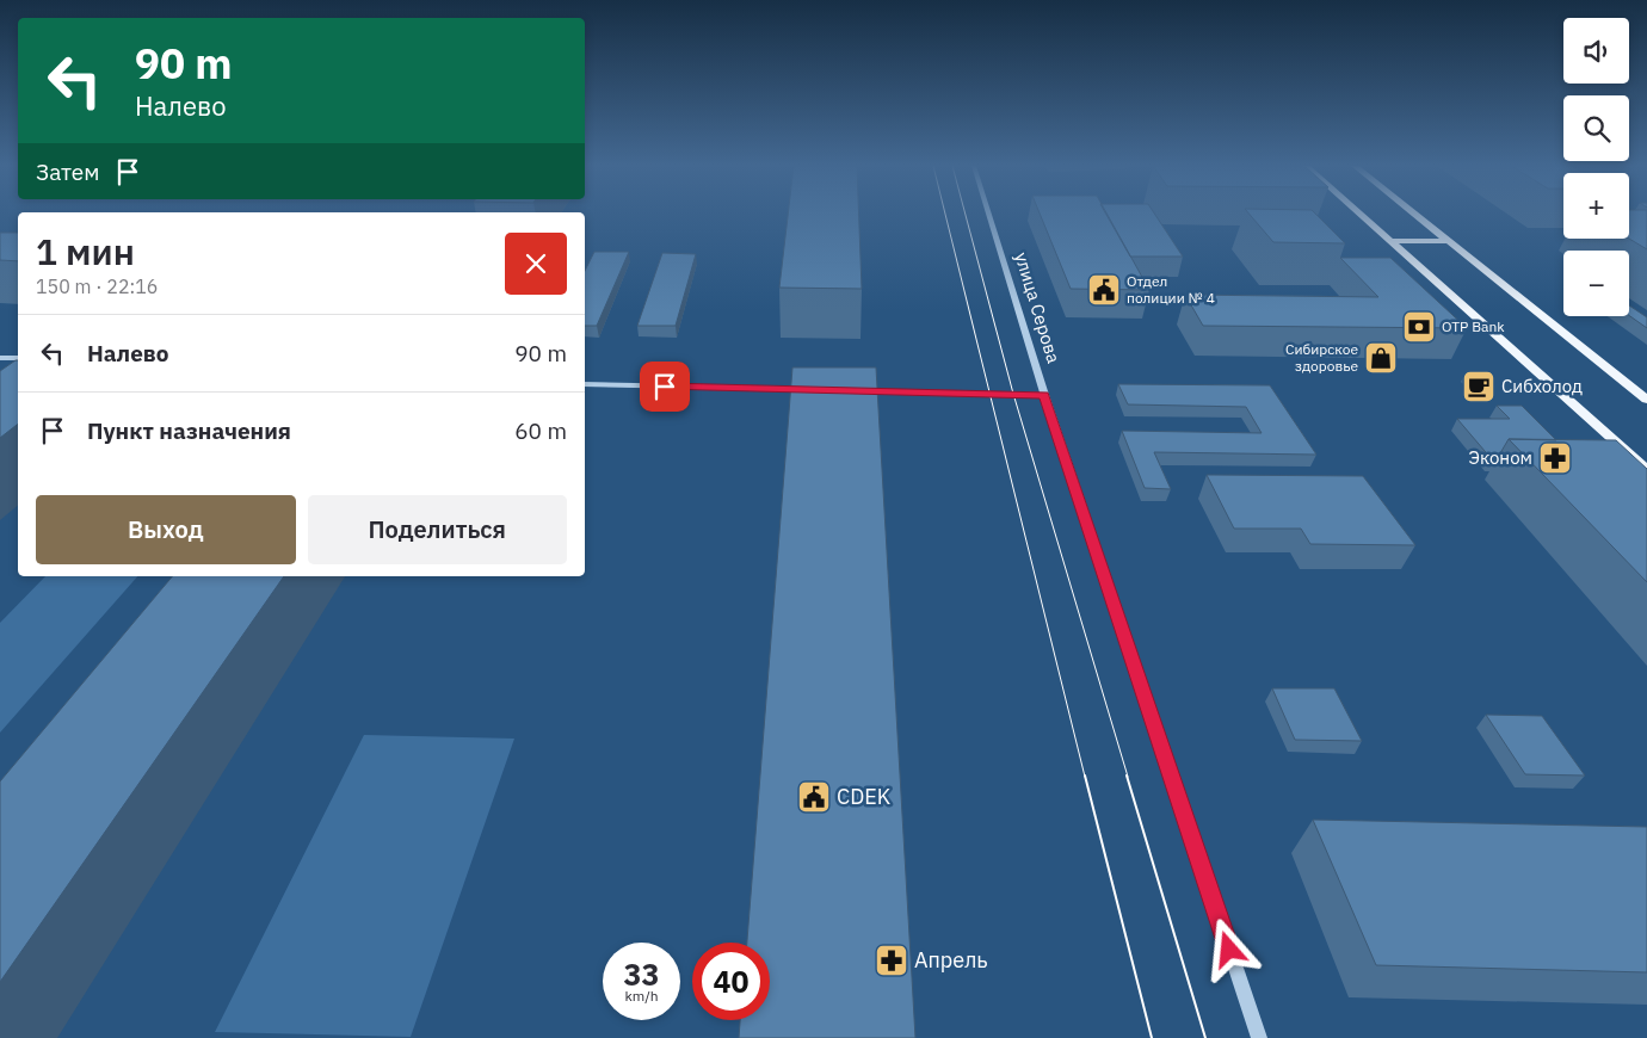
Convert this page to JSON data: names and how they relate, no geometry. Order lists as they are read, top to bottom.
{
  "streets": {
    "street": ["улица Серова"]
  },
  "places": {
    "public building": ["Отдел полиции № 4", "CDEK"],
    "bank": ["OTP Bank"],
    "shop": ["Сибирское здоровье"],
    "cafe": ["Сибхолод"],
    "pharmacy": ["Эконом", "Апрель"]
  },
  "page": {
    "map_buttons": ["+", "−"],
    "turn": ["90 m", "Налево"],
    "then": "Затем",
    "heading": ["1 мин", "150 m · 22:16"],
    "list": [
      {
        "name": "Налево",
        "value": "90 m"
      },
      {
        "name": "Пункт назначения",
        "value": "60 m"
      }
    ],
    "buttons": ["Выход", "Поделиться"],
    "speed": "33 km/h",
    "limit": "40"
  }
}
